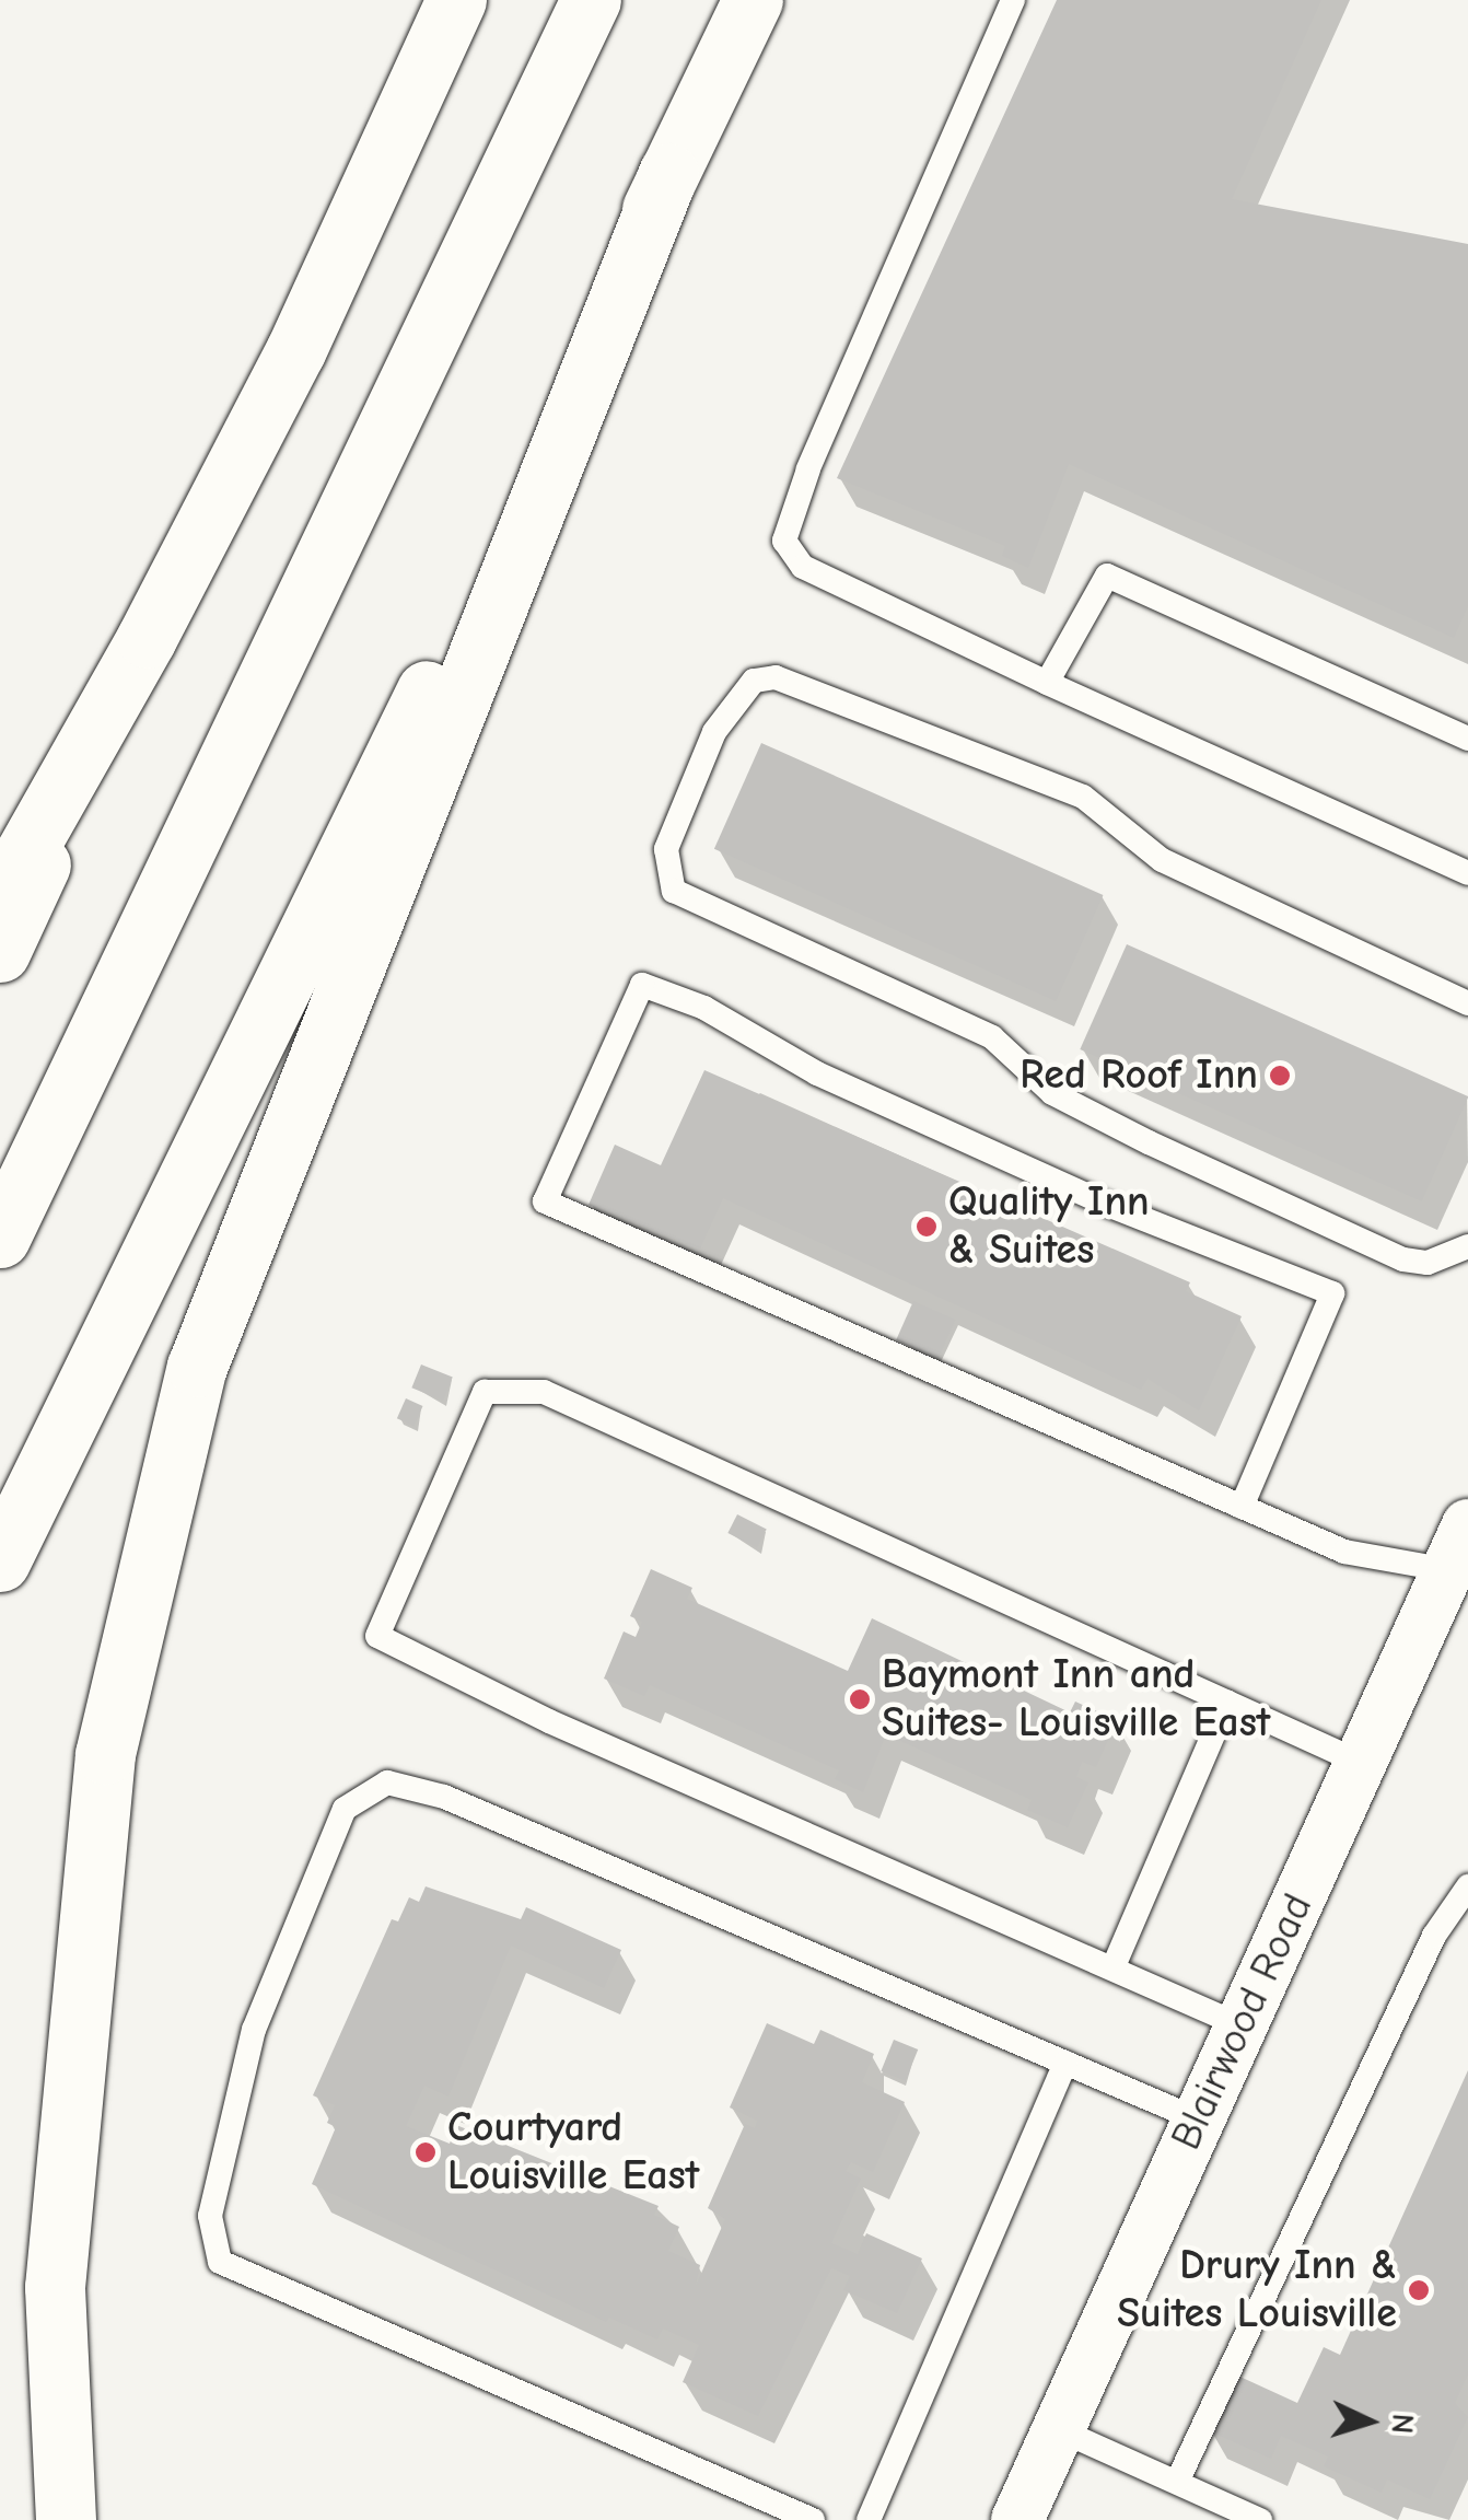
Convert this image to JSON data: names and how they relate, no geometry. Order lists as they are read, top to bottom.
{
  "streets": {
    "street": ["Blairwood Road"]
  },
  "places": [
    "Red Roof Inn",
    "Quality Inn & Suites",
    "Baymont Inn and Suites- Louisville East",
    "Courtyard Louisville East",
    "Drury Inn & Suites Louisville"
  ],
  "north": "right"
}
